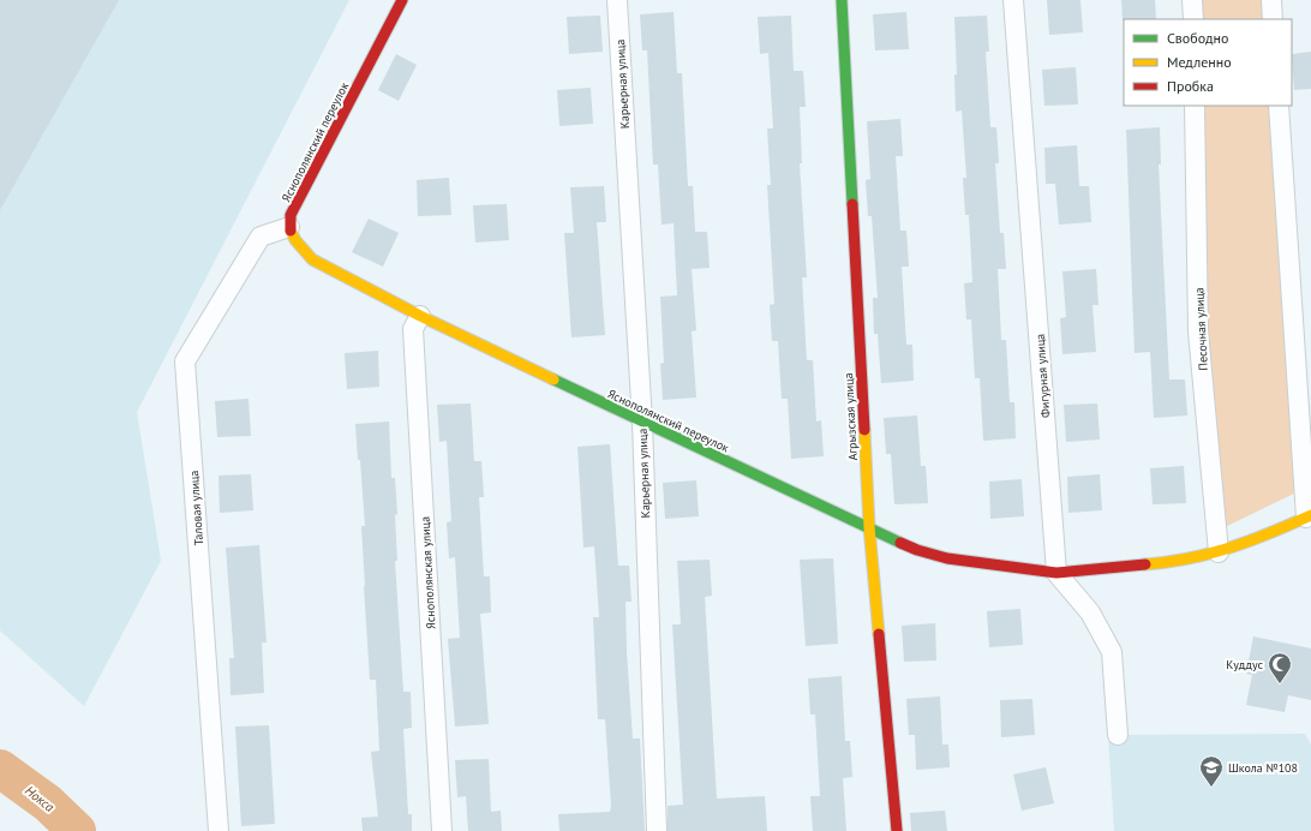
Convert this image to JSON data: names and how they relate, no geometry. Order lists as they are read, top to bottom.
{
  "streets": {
    "street": [
      "Карьерная улица",
      "Яснополянский переулок",
      "Песочная улица",
      "Фигурная улица",
      "Агрызская улица",
      "Таловая улица",
      "Яснополянская улица"
    ]
  },
  "crossings": [
    ["Карьерная улица", "Яснополянский переулок"],
    ["Яснополянский переулок", "Песочная улица"],
    ["Яснополянский переулок", "Фигурная улица"],
    ["Яснополянский переулок", "Агрызская улица"],
    ["Яснополянский переулок", "Таловая улица"],
    ["Яснополянский переулок", "Яснополянская улица"]
  ],
  "water": ["Нокса"],
  "places": {
    "mosque": ["Куддус"],
    "school or university": ["Школа №108"]
  },
  "legend": ["Свободно", "Медленно", "Пробка"]
}
